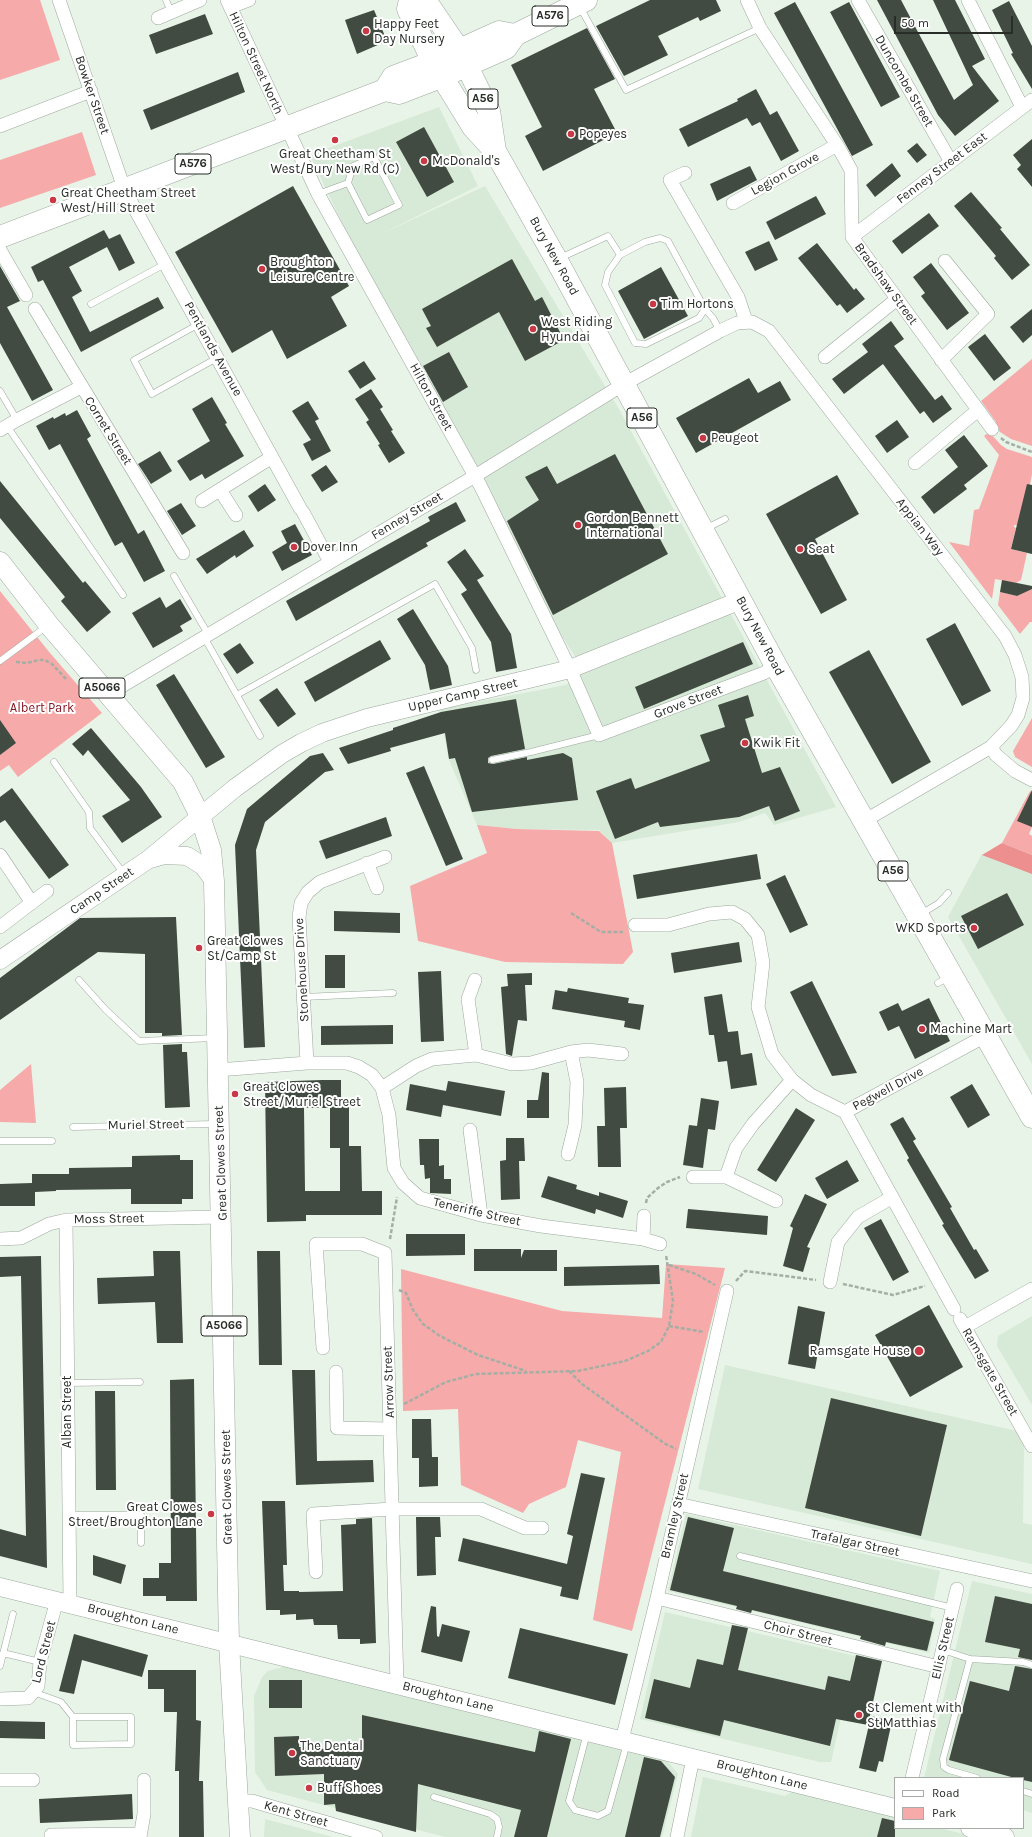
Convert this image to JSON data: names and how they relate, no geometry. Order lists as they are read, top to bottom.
{
  "streets": {
    "highway": ["A576", "A56", "Bury New Road"],
    "main road": ["A5066", "Great Clowes Street"],
    "street": [
      "Hilton Street North",
      "Duncombe Street",
      "Bowker Street",
      "Fenney Street East",
      "Legion Grove",
      "Bradshaw Street",
      "Pentlands Avenue",
      "Hilton Street",
      "Cornet Street",
      "Fenney Street",
      "Appian Way",
      "Upper Camp Street",
      "Grove Street",
      "Camp Street",
      "Stonehouse Drive",
      "Pegwell Drive",
      "Teneriffe Street",
      "Moss Street",
      "Ramsgate Street",
      "Arrow Street",
      "Alban Street",
      "Bramley Street",
      "Trafalgar Street",
      "Broughton Lane",
      "Choir Street",
      "Ellis Street",
      "Lord Street",
      "Kent Street"
    ],
    "lane": ["Muriel Street"]
  },
  "crossings": [
    ["A576", "Hilton Street North"],
    ["A576", "Bowker Street"],
    ["A576", "Bury New Road"],
    ["A576", "Pentlands Avenue"],
    ["A576", "Hilton Street"],
    ["Hilton Street North", "Hilton Street"],
    ["Duncombe Street", "Fenney Street East"],
    ["Bowker Street", "Pentlands Avenue"],
    ["Fenney Street East", "Bradshaw Street"],
    ["Legion Grove", "Bradshaw Street"],
    ["Bury New Road", "Fenney Street"],
    ["Bury New Road", "Appian Way"],
    ["Bury New Road", "Upper Camp Street"],
    ["Bury New Road", "Grove Street"],
    ["Bury New Road", "Pegwell Drive"],
    ["Pentlands Avenue", "Fenney Street"],
    ["Hilton Street", "Fenney Street"],
    ["Hilton Street", "Upper Camp Street"],
    ["Hilton Street", "Grove Street"],
    ["Fenney Street", "Great Clowes Street"],
    ["Upper Camp Street", "Camp Street"],
    ["Upper Camp Street", "Great Clowes Street"],
    ["Camp Street", "Great Clowes Street"],
    ["Stonehouse Drive", "Teneriffe Street"],
    ["Pegwell Drive", "Ramsgate Street"],
    ["Muriel Street", "Great Clowes Street"],
    ["Great Clowes Street", "Teneriffe Street"],
    ["Great Clowes Street", "Moss Street"],
    ["Great Clowes Street", "Broughton Lane"],
    ["Great Clowes Street", "Kent Street"],
    ["Moss Street", "Alban Street"],
    ["Arrow Street", "Broughton Lane"],
    ["Alban Street", "Broughton Lane"],
    ["Alban Street", "Lord Street"],
    ["Bramley Street", "Trafalgar Street"],
    ["Bramley Street", "Broughton Lane"],
    ["Bramley Street", "Choir Street"],
    ["Broughton Lane", "Lord Street"],
    ["Choir Street", "Ellis Street"]
  ],
  "parks": ["Albert Park"],
  "places": [
    "Happy Feet Day Nursery",
    "Popeyes",
    "Great Cheetham St West/Bury New Rd (C)",
    "McDonald's",
    "Great Cheetham Street West/Hill Street",
    "Broughton Leisure Centre",
    "Tim Hortons",
    "West Riding Hyundai",
    "Peugeot",
    "Gordon Bennett International",
    "Dover Inn",
    "Seat",
    "Kwik Fit",
    "WKD Sports",
    "Great Clowes St/Camp St",
    "Machine Mart",
    "Great Clowes Street/Muriel Street",
    "Ramsgate House",
    "Great Clowes Street/Broughton Lane",
    "St Clement with St Matthias",
    "The Dental Sanctuary",
    "Buff Shoes"
  ],
  "legend": ["Road", "Park"],
  "scale_bar": "50 m"
}
